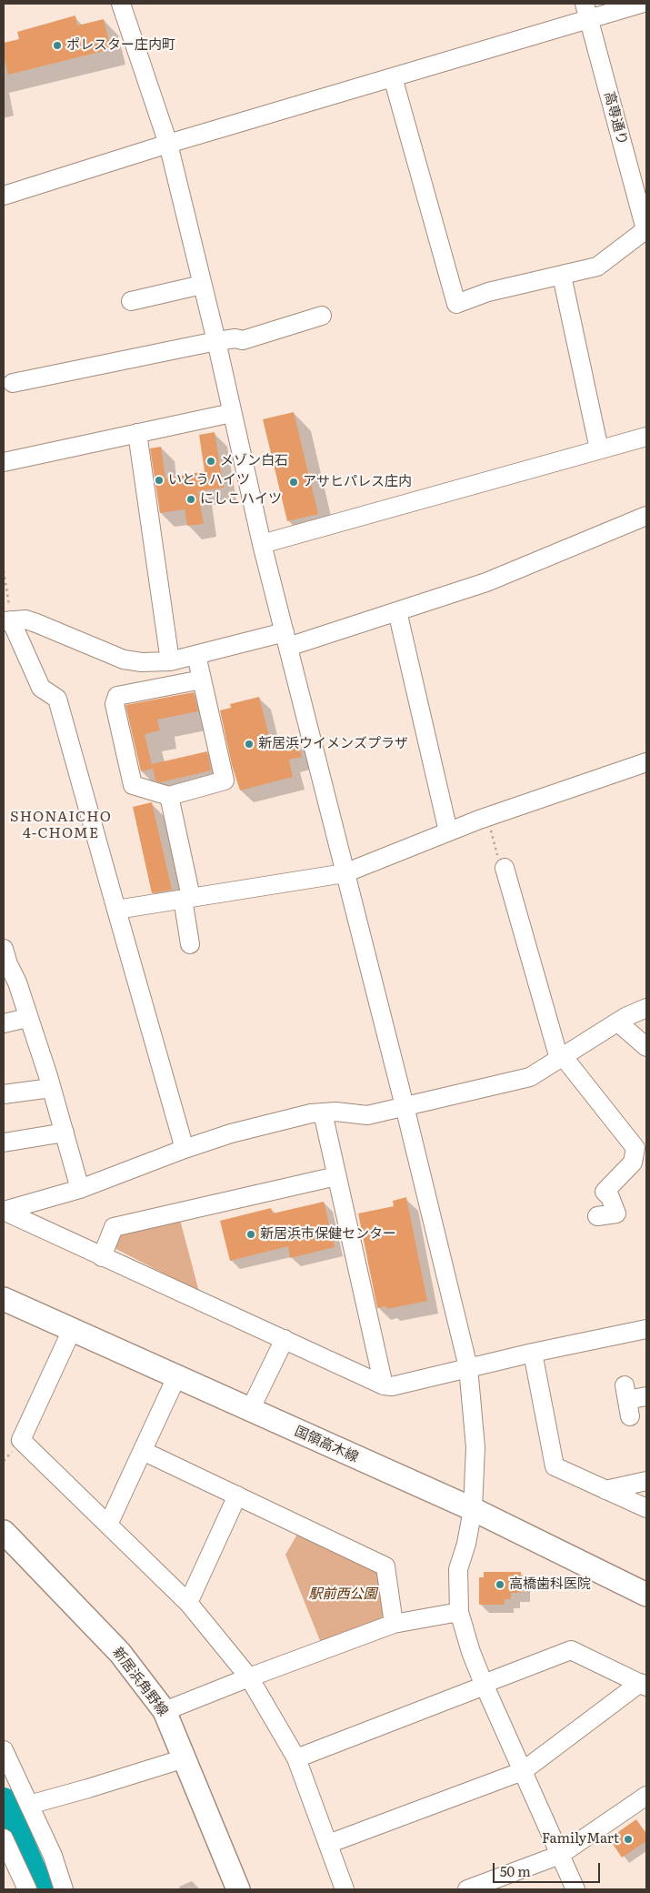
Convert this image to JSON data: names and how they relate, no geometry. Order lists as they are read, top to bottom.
{
  "streets": {
    "main road": ["国領高木線", "新居浜角野線"],
    "street": ["高専通り"]
  },
  "districts": ["SHONAICHO 4-CHOME"],
  "parks": ["駅前西公園"],
  "places": [
    "ポレスター庄内町",
    "メゾン白石",
    "いとうハイツ",
    "アサヒパレス庄内",
    "にしこハイツ",
    "新居浜ウイメンズプラザ",
    "新居浜市保健センター",
    "高橋歯科医院",
    "FamilyMart"
  ],
  "scale_bar": "50 m"
}
